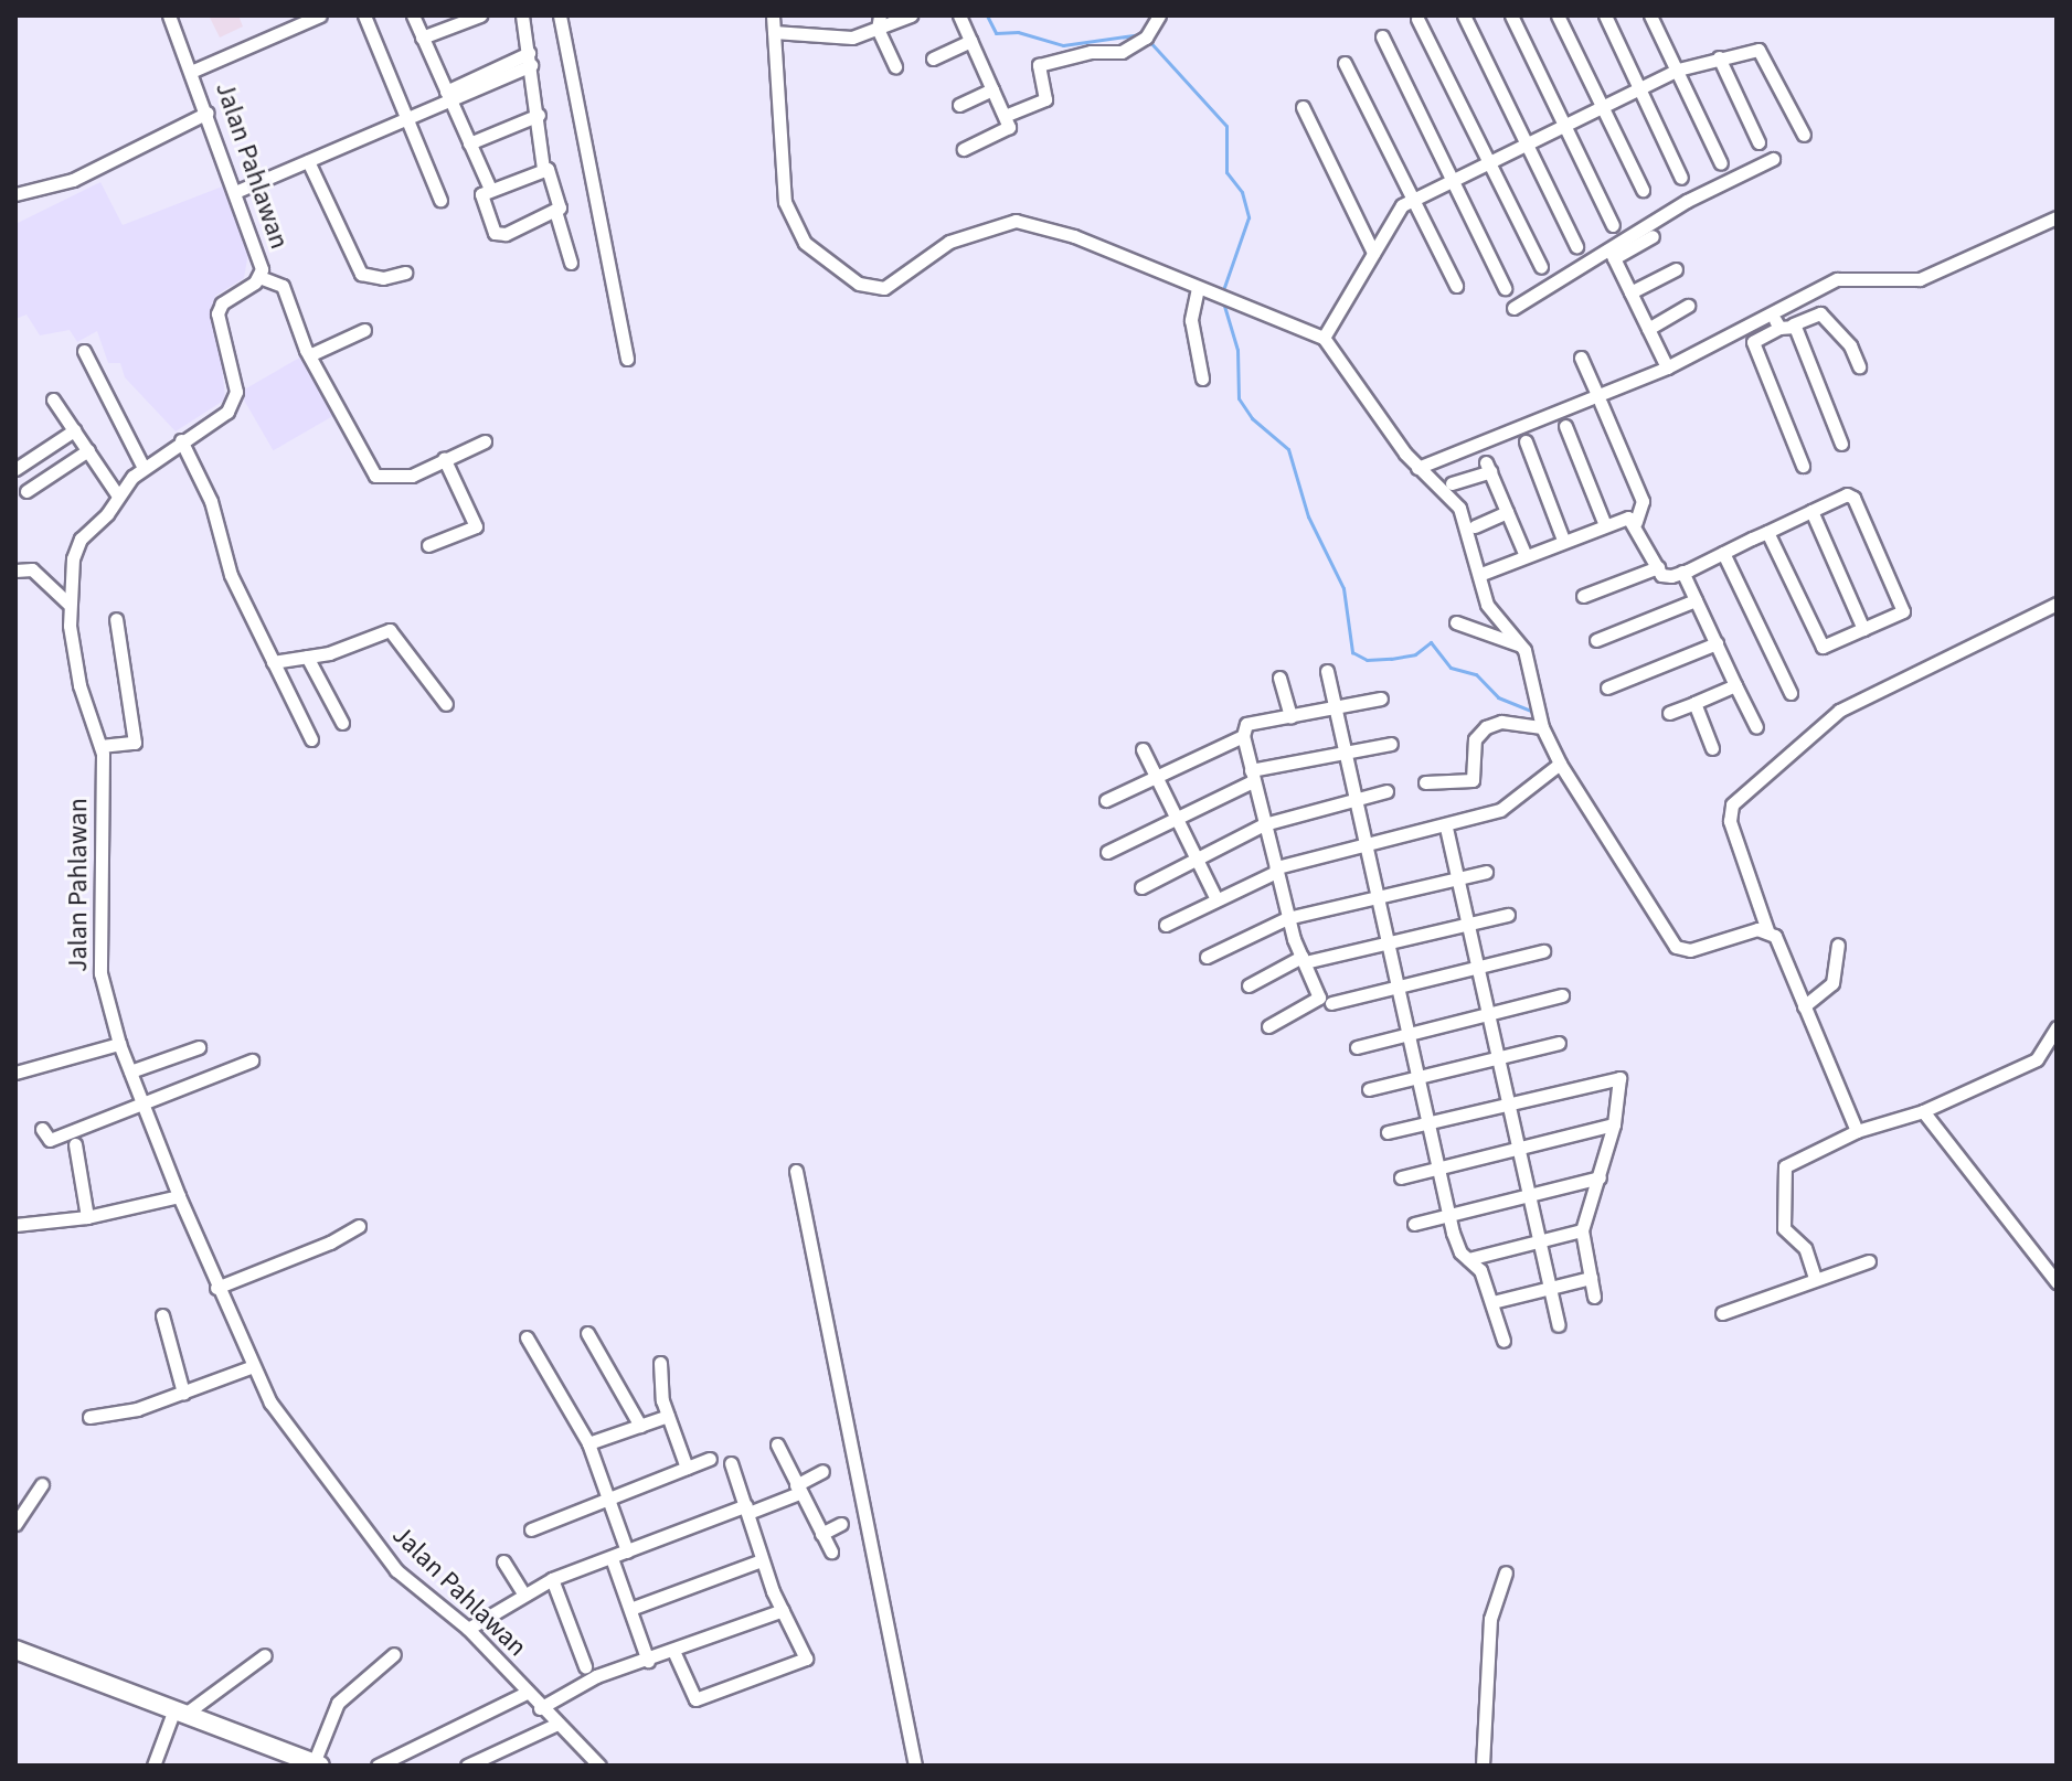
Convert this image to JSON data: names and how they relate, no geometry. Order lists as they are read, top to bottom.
{
  "streets": {
    "street": ["Jalan Pahlawan"]
  }
}
